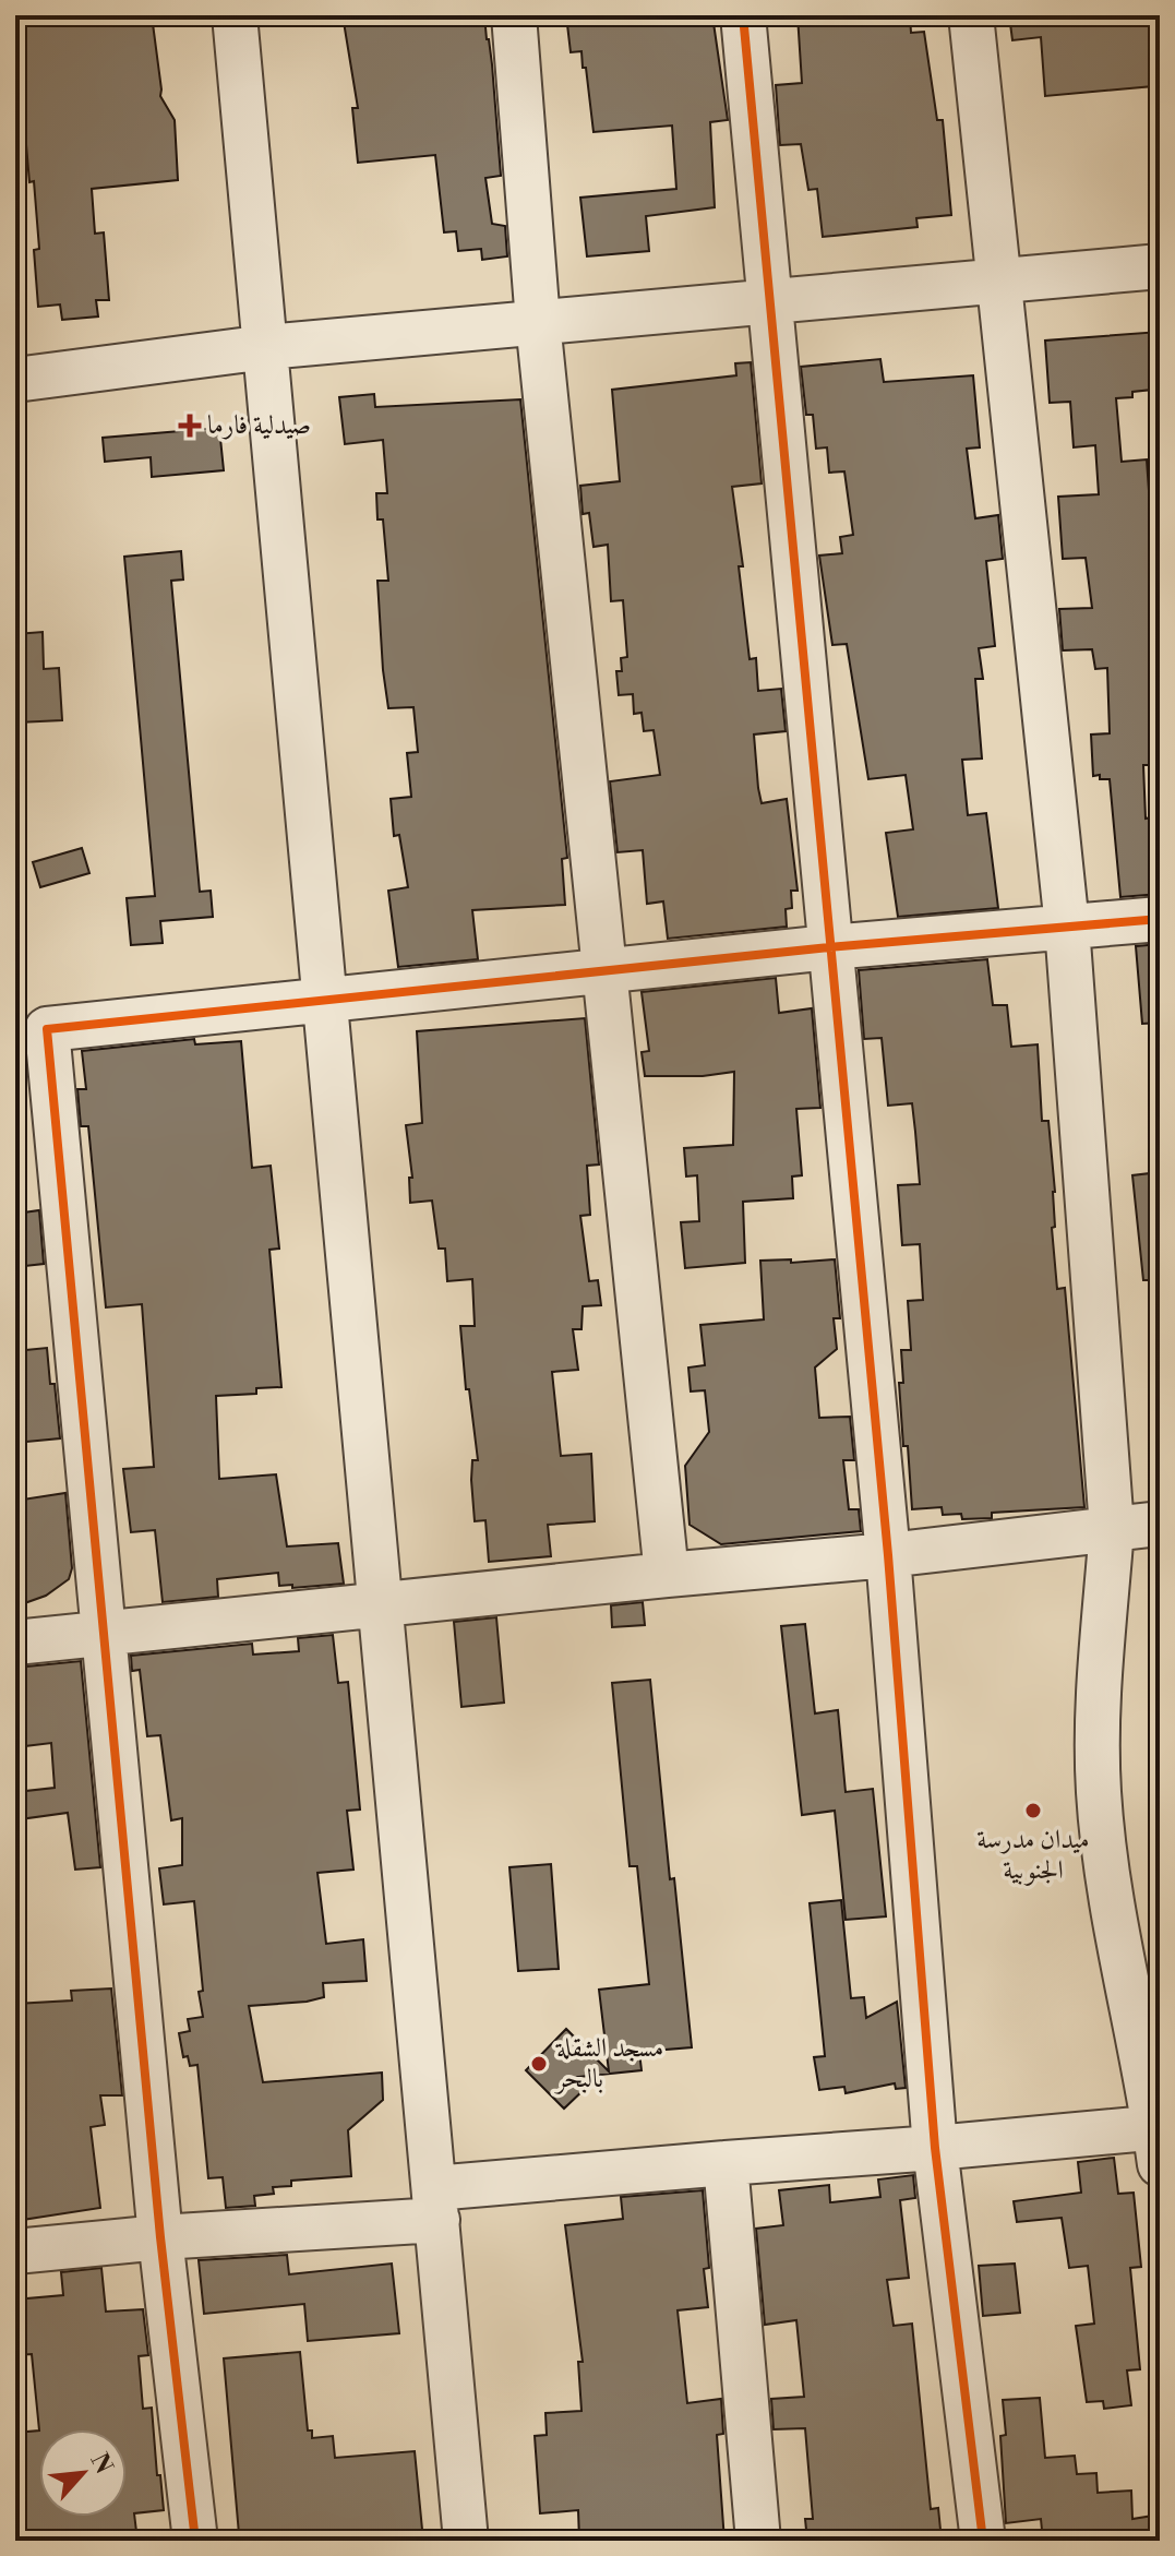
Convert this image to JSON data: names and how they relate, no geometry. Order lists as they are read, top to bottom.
{
  "places": {
    "health": ["صيدلية فارما"],
    "other": ["ميدان مدرسة الجنوبية", "مسجد الشقلة بالبحر"]
  },
  "north": "top right"
}
